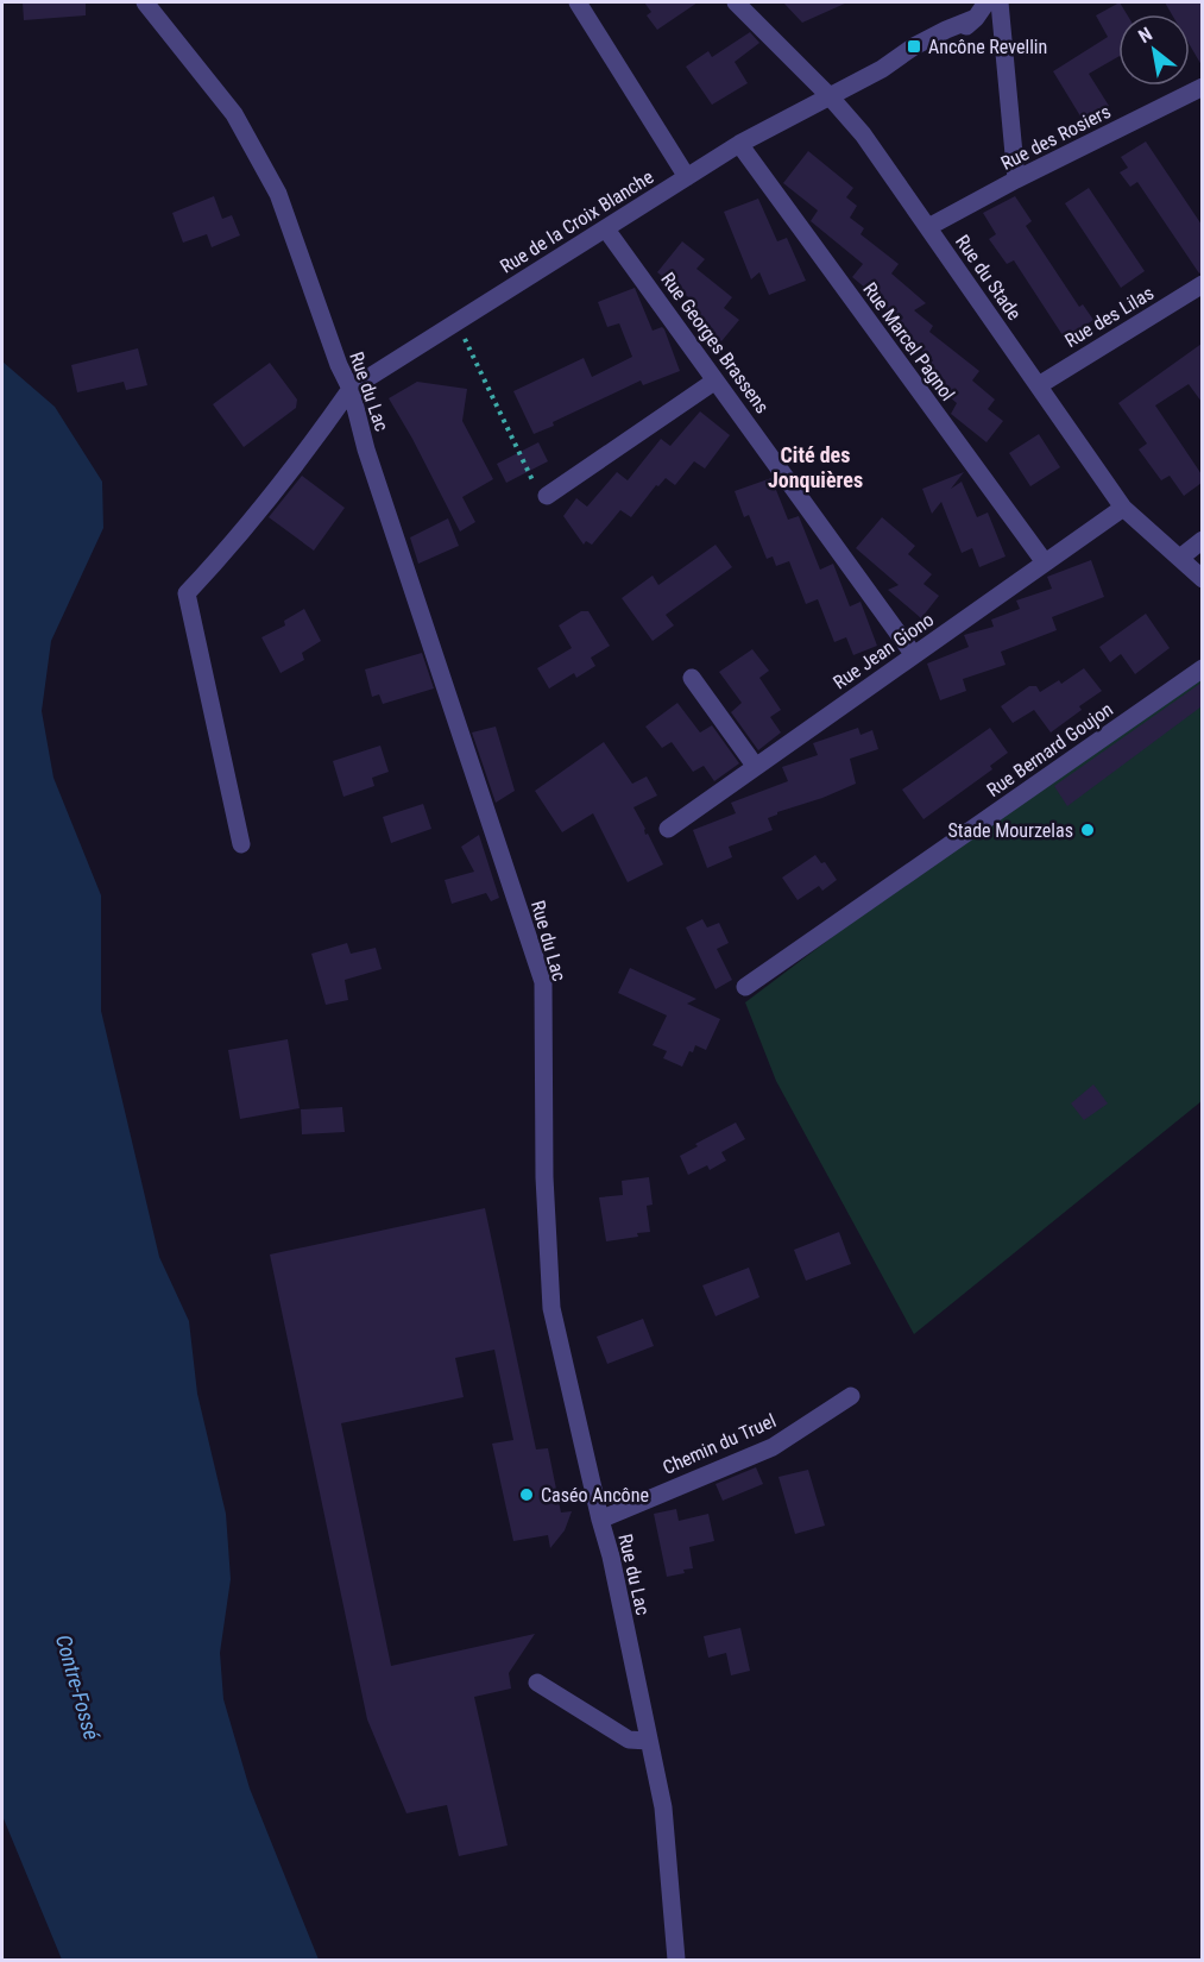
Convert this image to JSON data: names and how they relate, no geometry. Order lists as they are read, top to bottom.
{
  "streets": {
    "street": [
      "Rue des Rosiers",
      "Rue de la Croix Blanche",
      "Rue du Stade",
      "Rue des Lilas",
      "Rue Marcel Pagnol",
      "Rue Georges Brassens",
      "Rue du Lac",
      "Rue Jean Giono",
      "Rue Bernard Goujon",
      "Chemin du Truel"
    ]
  },
  "crossings": [
    ["Rue des Rosiers", "Rue du Stade"],
    ["Rue de la Croix Blanche", "Rue du Stade"],
    ["Rue de la Croix Blanche", "Rue Marcel Pagnol"],
    ["Rue de la Croix Blanche", "Rue Georges Brassens"],
    ["Rue de la Croix Blanche", "Rue du Lac"],
    ["Rue du Stade", "Rue des Lilas"],
    ["Rue du Stade", "Rue Jean Giono"],
    ["Rue Marcel Pagnol", "Rue Jean Giono"],
    ["Rue Georges Brassens", "Rue Jean Giono"],
    ["Rue du Lac", "Chemin du Truel"]
  ],
  "districts": ["Cité des Jonquières"],
  "water": ["Contre-Fossé"],
  "places": {
    "transit": ["Ancône Revellin"],
    "other": ["Stade Mourzelas", "Caséo Ancône"]
  },
  "north": "top left"
}
